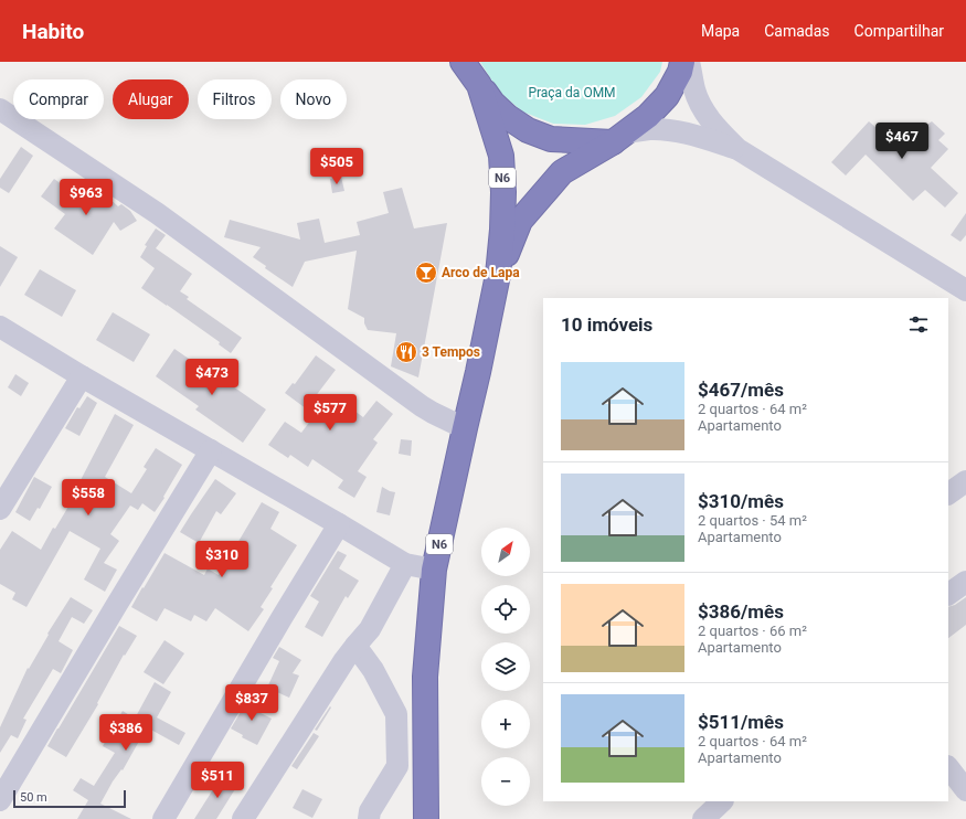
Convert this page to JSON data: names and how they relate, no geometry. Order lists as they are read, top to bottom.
{
  "streets": {
    "highway": ["N6"]
  },
  "parks": ["Praça da OMM"],
  "places": {
    "bar": ["Arco de Lapa"],
    "restaurant": ["3 Tempos"]
  },
  "scale_bar": "50 m",
  "north": "top right",
  "page": {
    "header": "Habito",
    "nav": ["Mapa", "Camadas", "Compartilhar"],
    "chip": [
      "Comprar",
      "Alugar",
      "Filtros",
      "Novo"
    ],
    "price": [
      "$467",
      "$505",
      "$963",
      "$473",
      "$577",
      "$558",
      "$310",
      "$837",
      "$386",
      "$511"
    ],
    "heading": "10 imóveis",
    "list": [
      {
        "name": "$467/mês",
        "note": "2 quartos · 64 m² · Apartamento"
      },
      {
        "name": "$310/mês",
        "note": "2 quartos · 54 m² · Apartamento"
      },
      {
        "name": "$386/mês",
        "note": "2 quartos · 66 m² · Apartamento"
      },
      {
        "name": "$511/mês",
        "note": "2 quartos · 64 m² · Apartamento"
      }
    ],
    "map_buttons": ["+", "−"],
    "scale": "50 m"
  }
}
